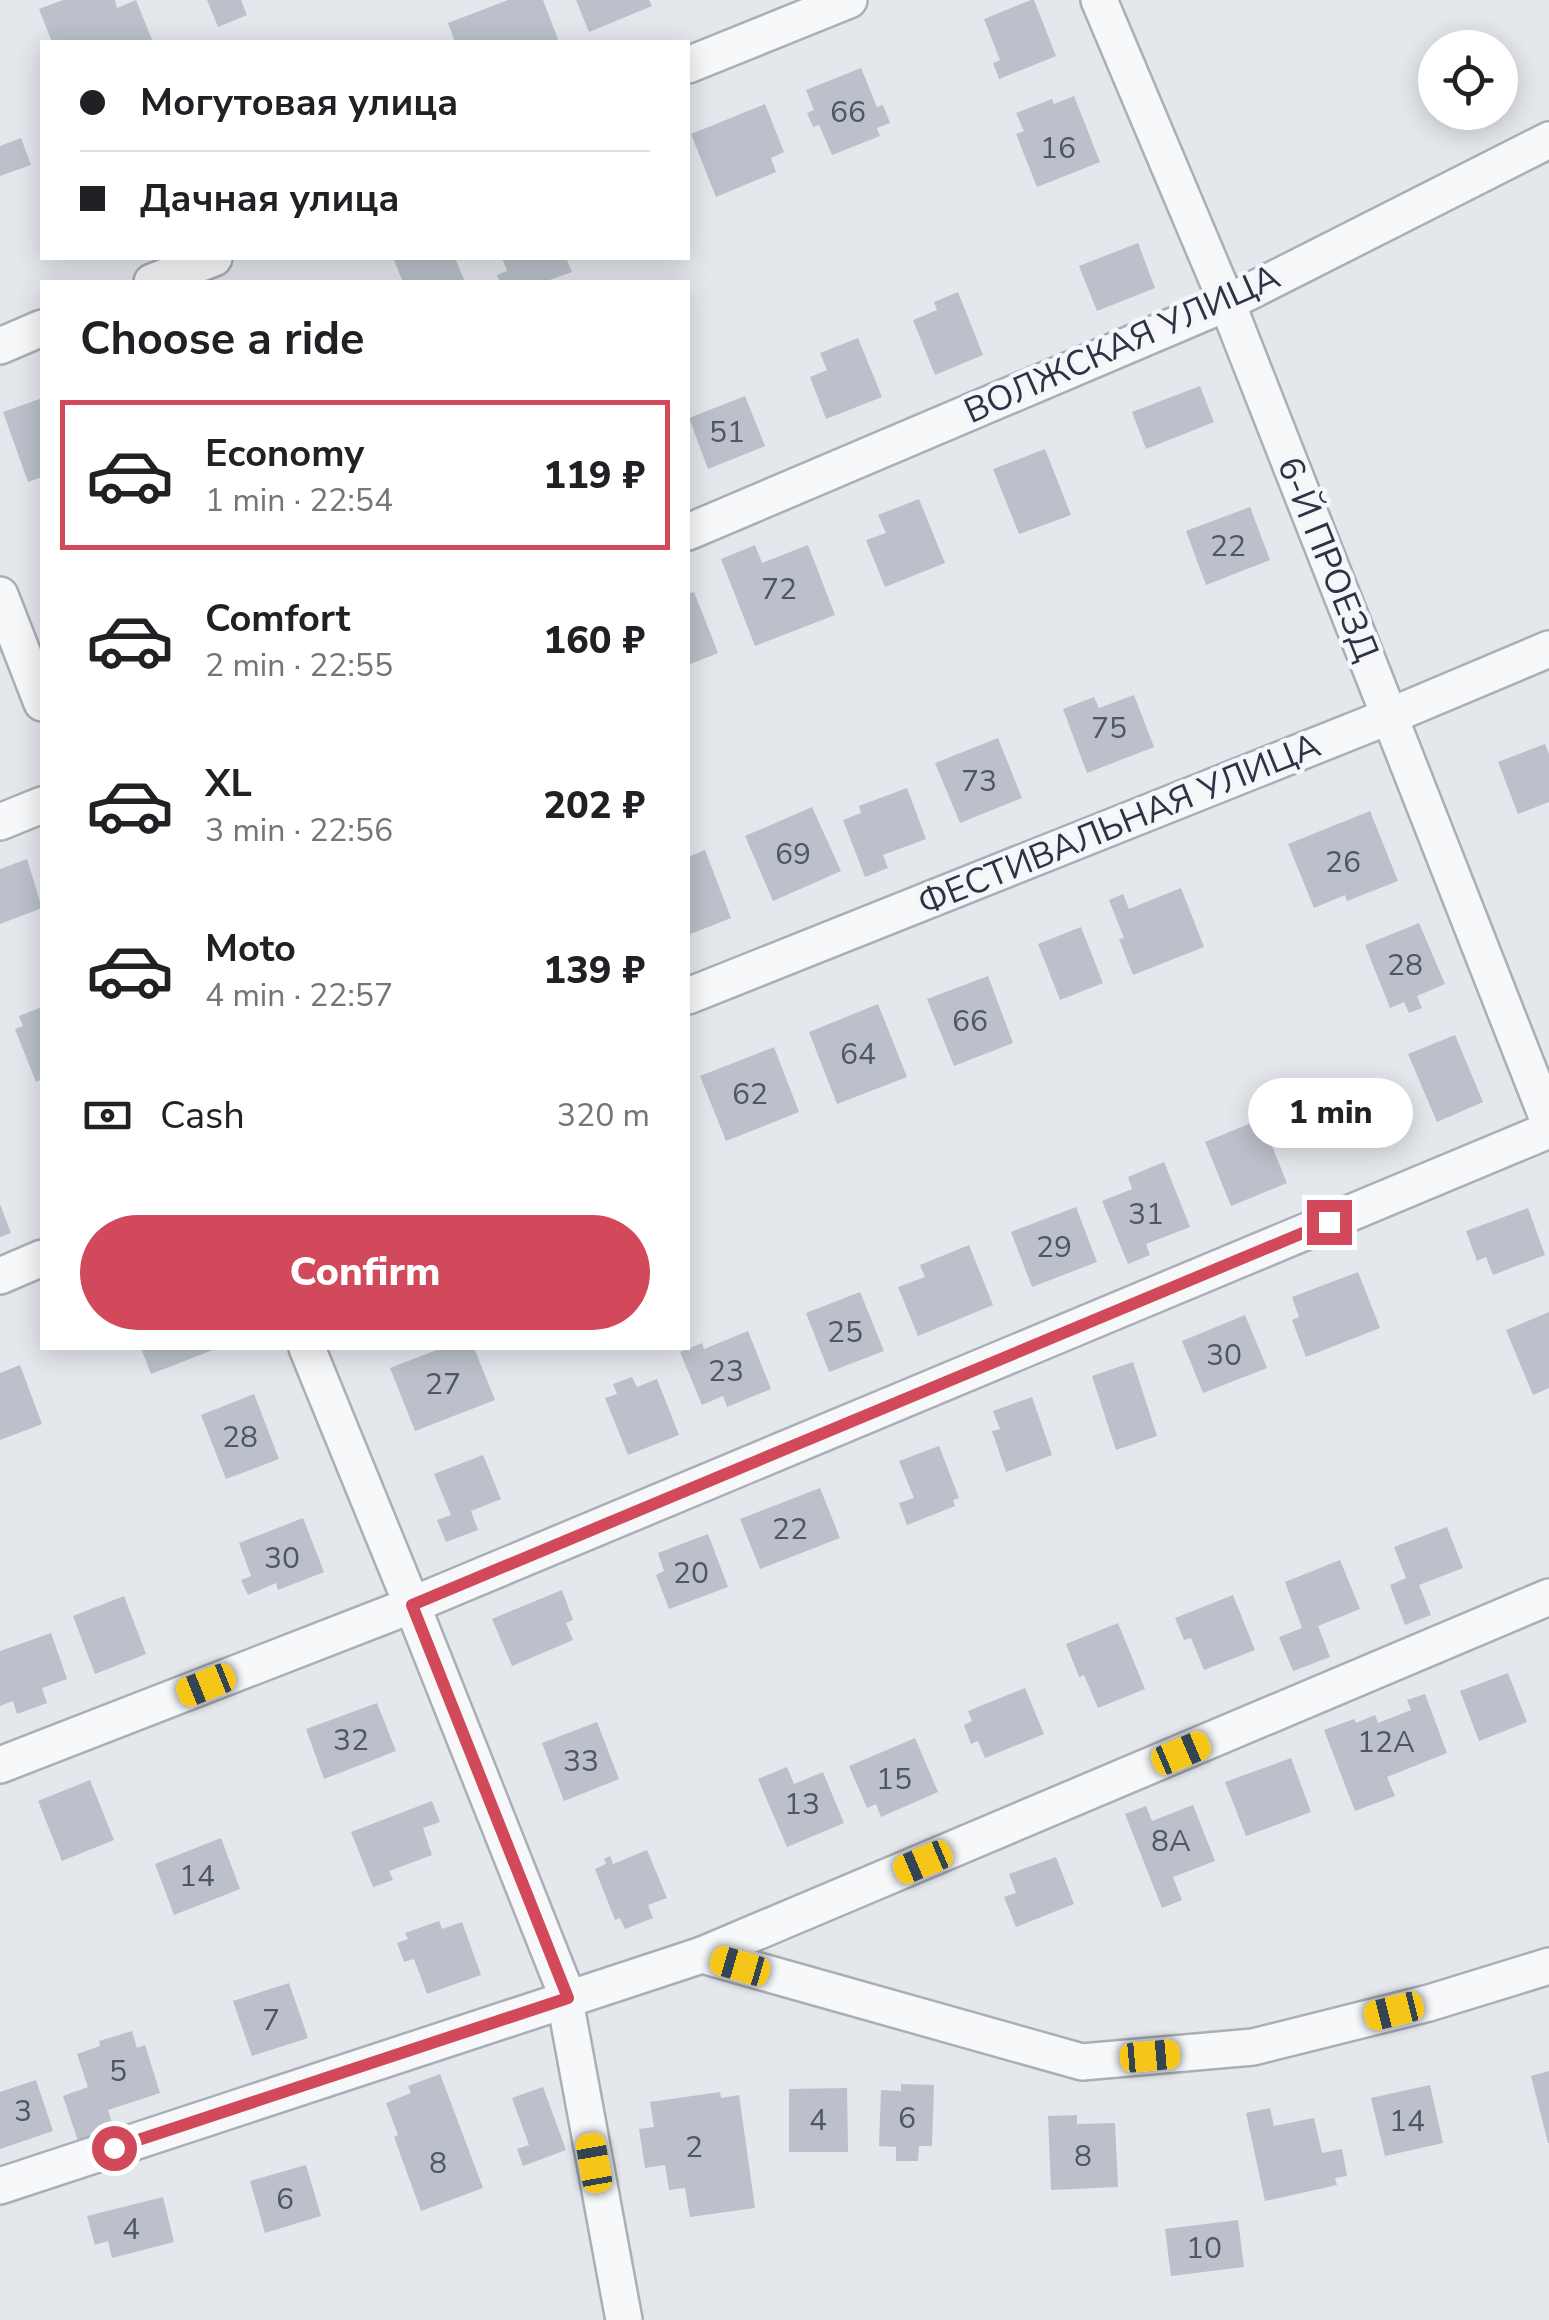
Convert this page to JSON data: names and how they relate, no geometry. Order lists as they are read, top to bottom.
{
  "streets": {
    "street": ["ВОЛЖСКАЯ УЛИЦА", "6-Й ПРОЕЗД", "ФЕСТИВАЛЬНАЯ УЛИЦА"]
  },
  "crossings": [
    ["ВОЛЖСКАЯ УЛИЦА", "6-Й ПРОЕЗД"],
    ["6-Й ПРОЕЗД", "ФЕСТИВАЛЬНАЯ УЛИЦА"]
  ],
  "house_numbers": [
    "66",
    "16",
    "51",
    "22",
    "72",
    "75",
    "73",
    "69",
    "26",
    "28",
    "66",
    "64",
    "62",
    "31",
    "29",
    "25",
    "30",
    "23",
    "27",
    "28",
    "22",
    "30",
    "20",
    "32",
    "12А",
    "33",
    "15",
    "13",
    "8А",
    "14",
    "7",
    "5",
    "3",
    "6",
    "4",
    "14",
    "2",
    "8",
    "8",
    "6",
    "4",
    "10"
  ],
  "page": {
    "banner": ["Могутовая улица", "Дачная улица"],
    "heading": "Choose a ride",
    "list": [
      {
        "name": "Economy",
        "note": "1 min · 22:54",
        "value": "119 ₽"
      },
      {
        "name": "Comfort",
        "note": "2 min · 22:55",
        "value": "160 ₽"
      },
      {
        "name": "XL",
        "note": "3 min · 22:56",
        "value": "202 ₽"
      },
      {
        "name": "Moto",
        "note": "4 min · 22:57",
        "value": "139 ₽"
      }
    ],
    "pay": ["Cash", "320 m"],
    "bubble": "1 min",
    "buttons": "Confirm"
  }
}
